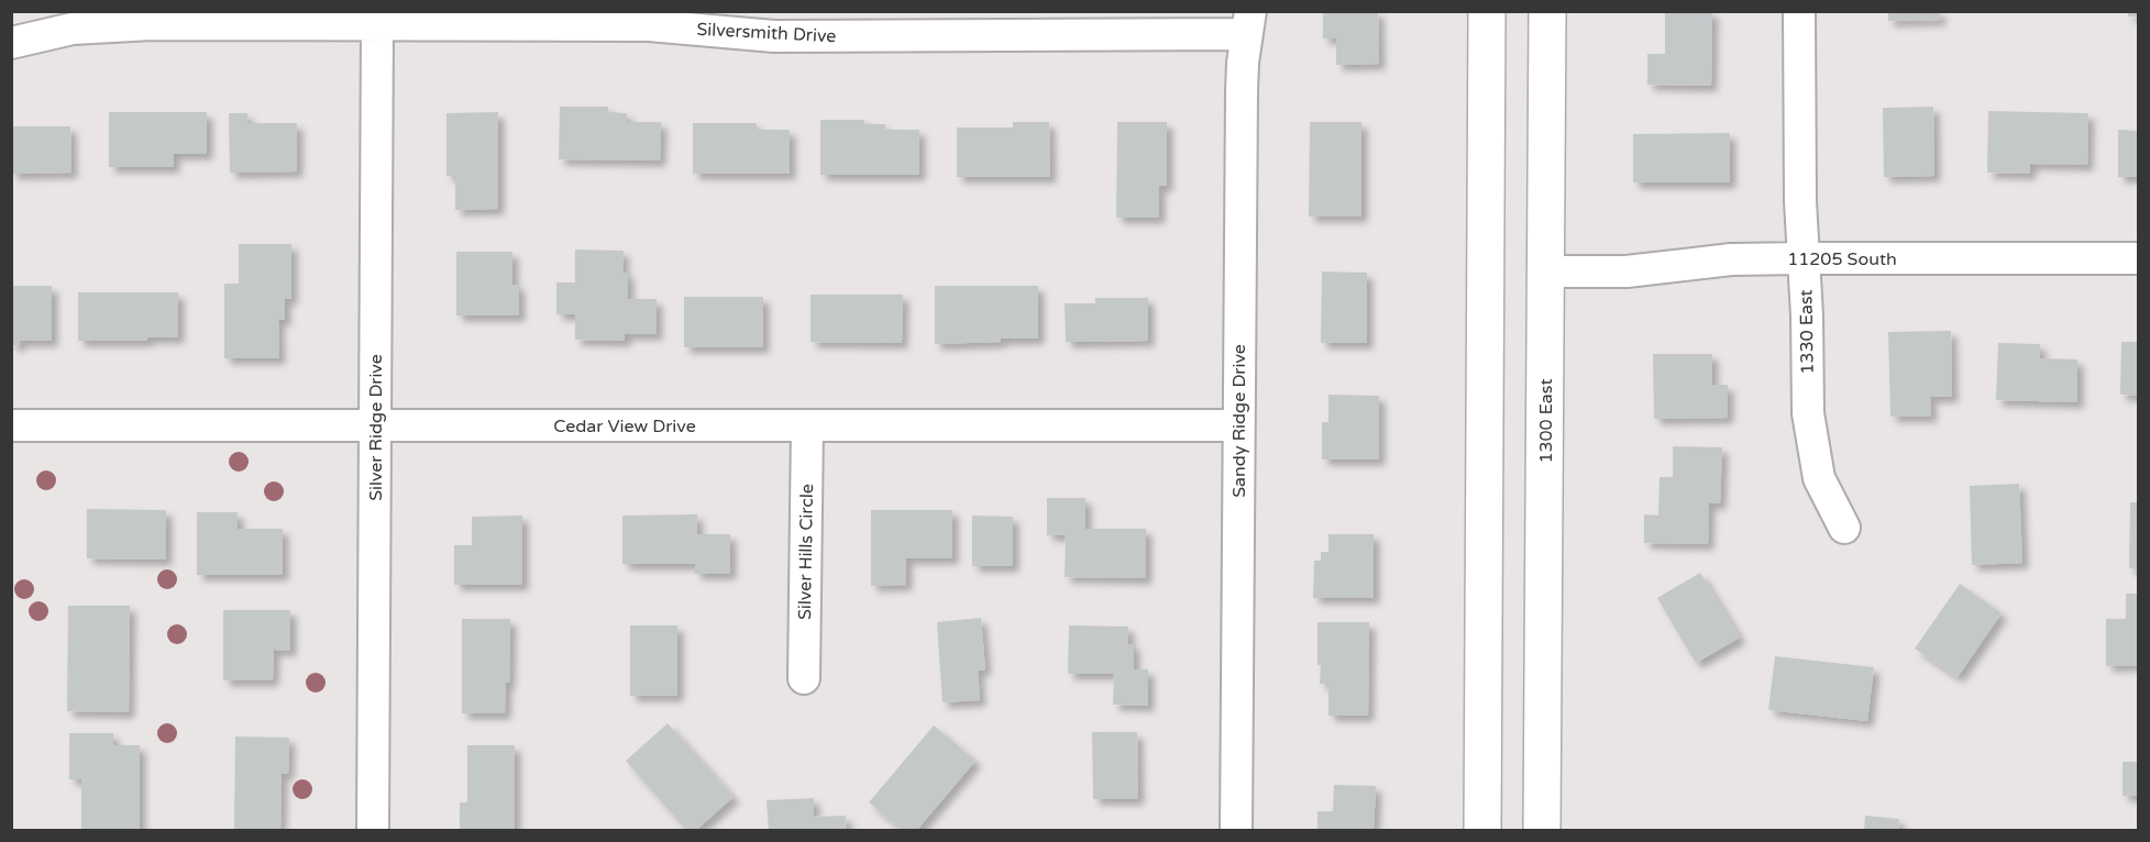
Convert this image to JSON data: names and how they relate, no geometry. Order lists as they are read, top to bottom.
{
  "streets": {
    "main road": ["1300 East"],
    "street": [
      "Silversmith Drive",
      "11205 South",
      "1330 East",
      "Sandy Ridge Drive",
      "Cedar View Drive",
      "Silver Ridge Drive",
      "Silver Hills Circle"
    ]
  },
  "crossings": [
    ["Silversmith Drive", "Sandy Ridge Drive"],
    ["Silversmith Drive", "Silver Ridge Drive"],
    ["11205 South", "1330 East"],
    ["11205 South", "1300 East"],
    ["Sandy Ridge Drive", "Cedar View Drive"],
    ["Cedar View Drive", "Silver Ridge Drive"],
    ["Cedar View Drive", "Silver Hills Circle"]
  ]
}
